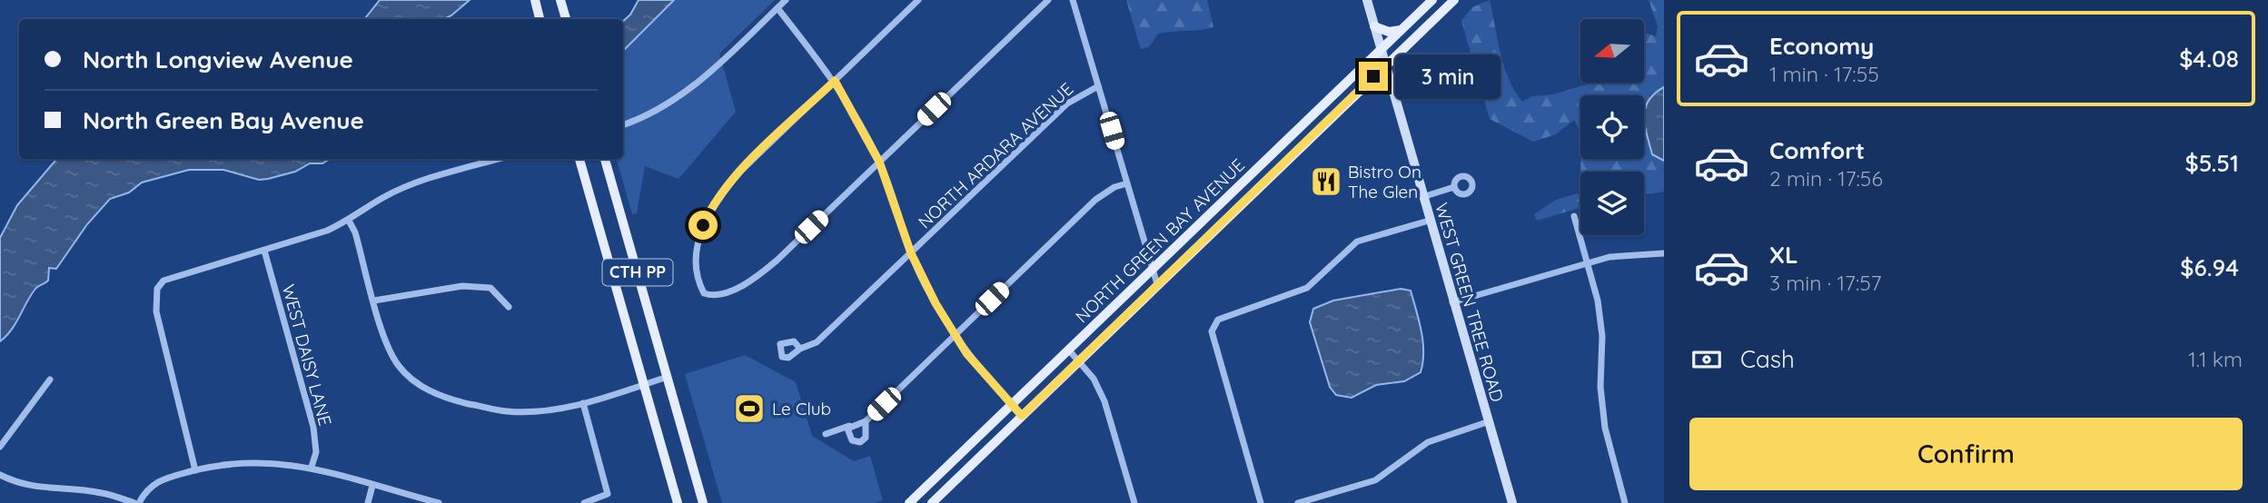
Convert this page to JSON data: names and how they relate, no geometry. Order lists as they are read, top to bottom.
{
  "streets": {
    "main road": ["NORTH GREEN BAY AVENUE", "CTH PP"],
    "street": ["NORTH ARDARA AVENUE", "WEST GREEN TREE ROAD", "WEST DAISY LANE"]
  },
  "crossings": [
    ["NORTH GREEN BAY AVENUE", "WEST GREEN TREE ROAD"]
  ],
  "places": {
    "restaurant": ["Bistro On The Glen"],
    "sports": ["Le Club"]
  },
  "north": "left",
  "page": {
    "list": [
      {
        "name": "Economy",
        "note": "1 min · 17:55",
        "value": "$4.08"
      },
      {
        "name": "Comfort",
        "note": "2 min · 17:56",
        "value": "$5.51"
      },
      {
        "name": "XL",
        "note": "3 min · 17:57",
        "value": "$6.94"
      }
    ],
    "banner": ["North Longview Avenue", "North Green Bay Avenue"],
    "bubble": "3 min",
    "pay": ["Cash", "1.1 km"],
    "buttons": "Confirm"
  }
}
